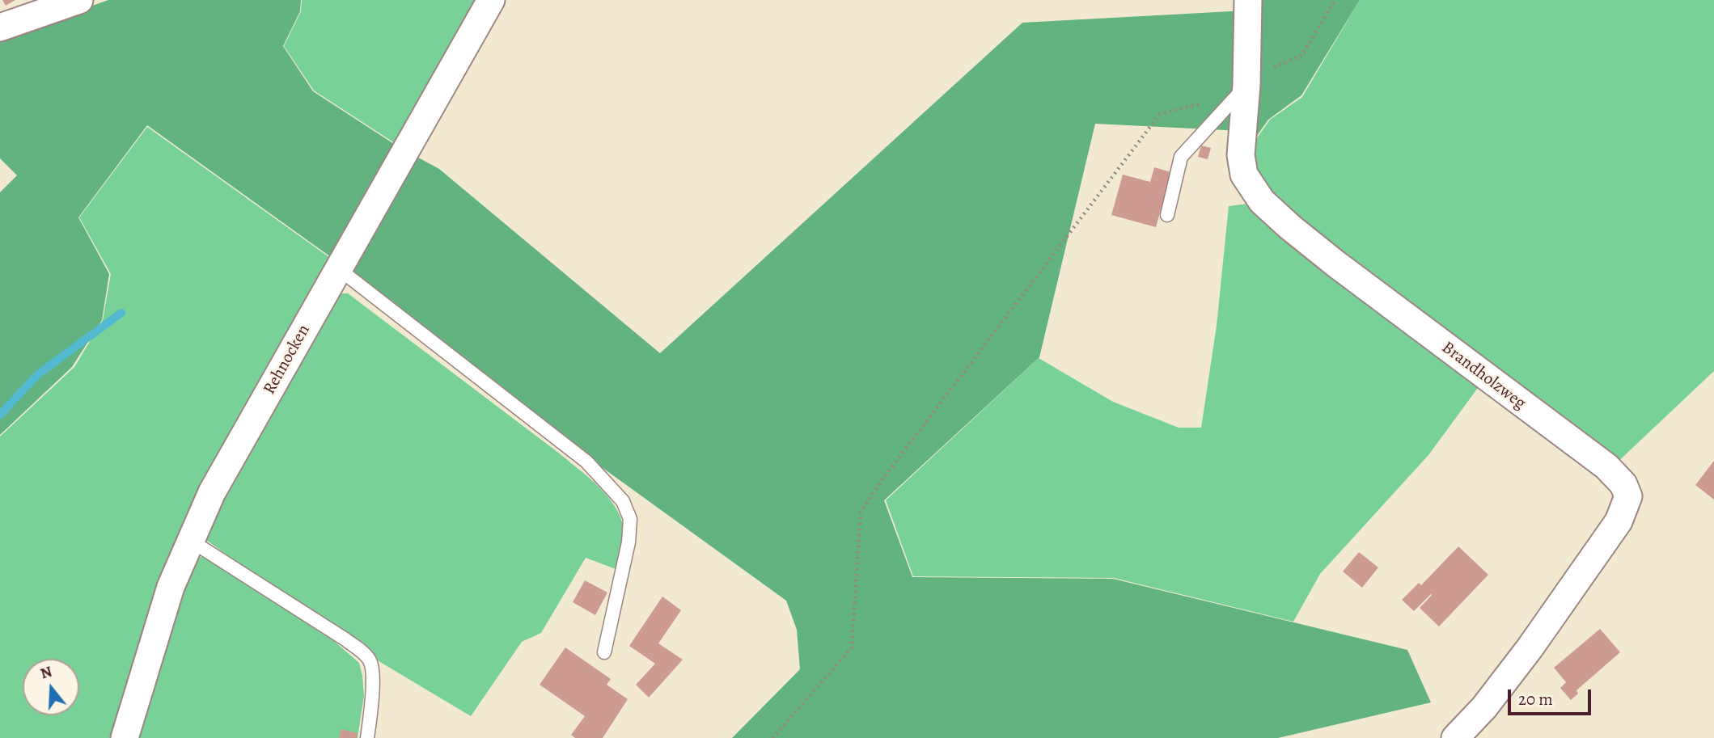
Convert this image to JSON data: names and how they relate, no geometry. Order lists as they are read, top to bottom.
{
  "streets": {
    "street": ["Rehnocken", "Brandholzweg"]
  },
  "scale_bar": "20 m",
  "north": "top"
}
